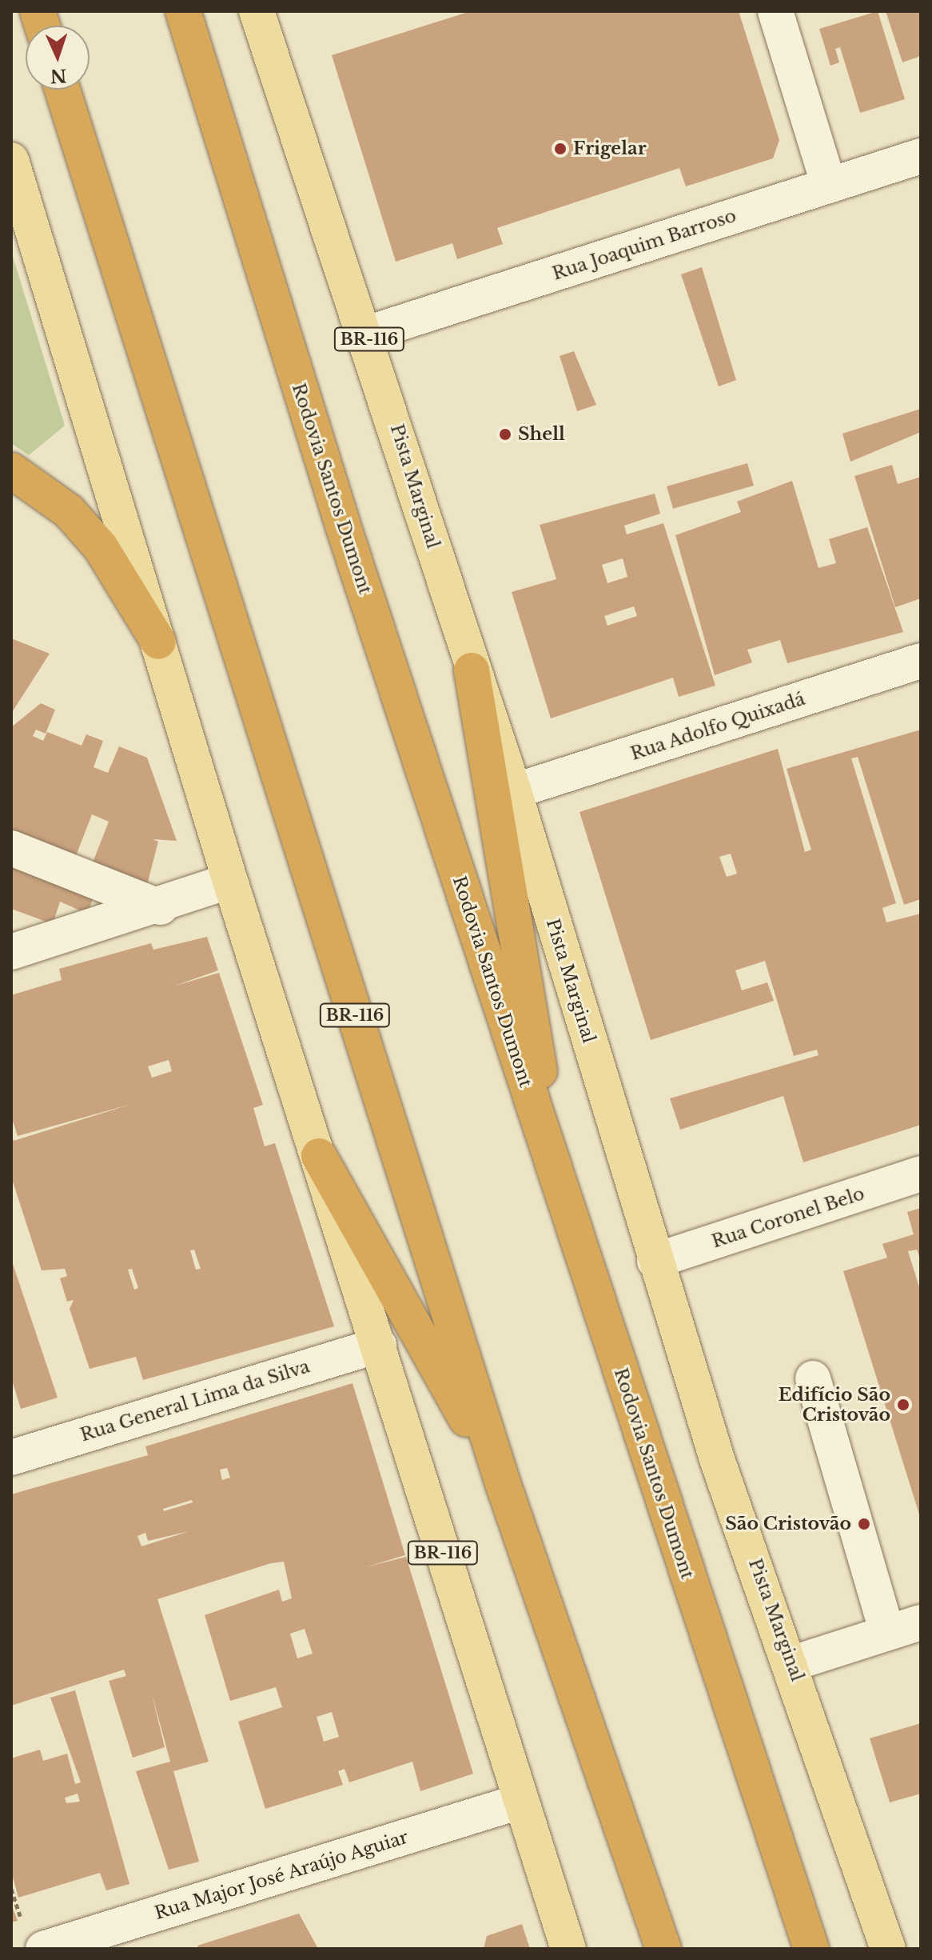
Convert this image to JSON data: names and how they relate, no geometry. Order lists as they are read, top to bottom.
{
  "streets": {
    "highway": ["BR-116", "Rodovia Santos Dumont"],
    "main road": ["Pista Marginal"],
    "street": [
      "Rua Joaquim Barroso",
      "Rua Adolfo Quixadá",
      "Rua Coronel Belo",
      "Rua General Lima da Silva",
      "Rua Major José Araújo Aguiar"
    ]
  },
  "crossings": [
    ["Rua Joaquim Barroso", "Pista Marginal"],
    ["BR-116", "Rua General Lima da Silva"],
    ["BR-116", "Rua Major José Araújo Aguiar"],
    ["Pista Marginal", "Rua Adolfo Quixadá"],
    ["Pista Marginal", "Rua Coronel Belo"]
  ],
  "places": [
    "Frigelar",
    "Shell",
    "Edifício São Cristovão",
    "São Cristovão"
  ],
  "north": "bottom"
}
